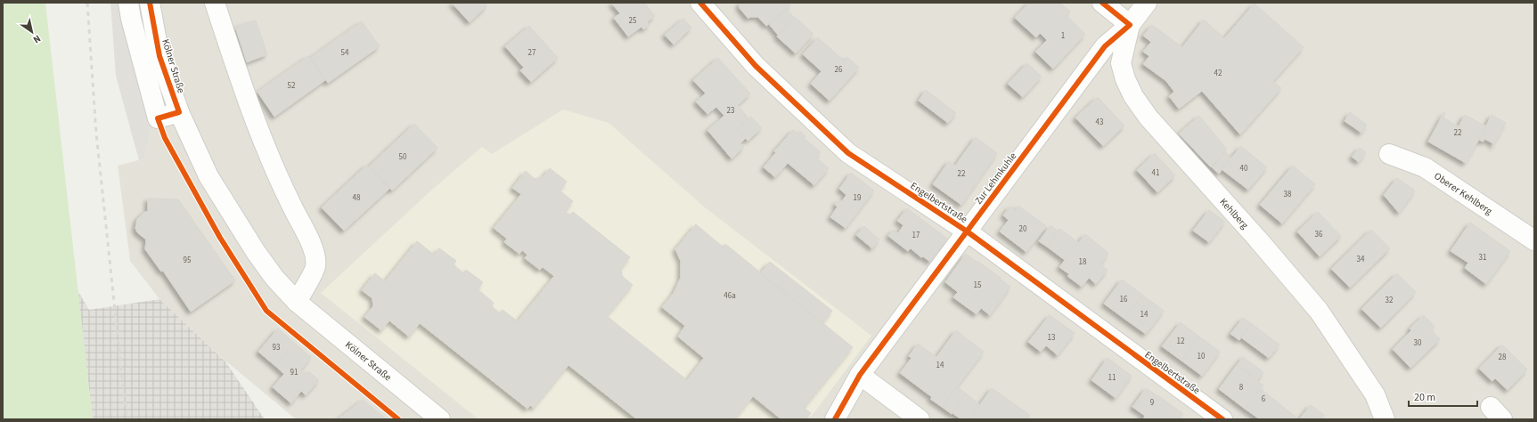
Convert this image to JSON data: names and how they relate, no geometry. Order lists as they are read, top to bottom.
{
  "streets": {
    "street": [
      "Kölner Straße",
      "Zur Lehmkuhle",
      "Oberer Kehlberg",
      "Engelbertstraße",
      "Kehlberg"
    ]
  },
  "crossings": [
    ["Zur Lehmkuhle", "Engelbertstraße"],
    ["Zur Lehmkuhle", "Kehlberg"]
  ],
  "house_numbers": [
    "25",
    "1",
    "54",
    "27",
    "26",
    "42",
    "52",
    "23",
    "43",
    "22",
    "50",
    "40",
    "41",
    "22",
    "38",
    "48",
    "19",
    "20",
    "36",
    "17",
    "31",
    "34",
    "95",
    "18",
    "15",
    "46a",
    "16",
    "32",
    "14",
    "13",
    "12",
    "30",
    "93",
    "10",
    "28",
    "14",
    "91",
    "11",
    "8",
    "6",
    "9"
  ],
  "scale_bar": "20 m",
  "north": "bottom right"
}
